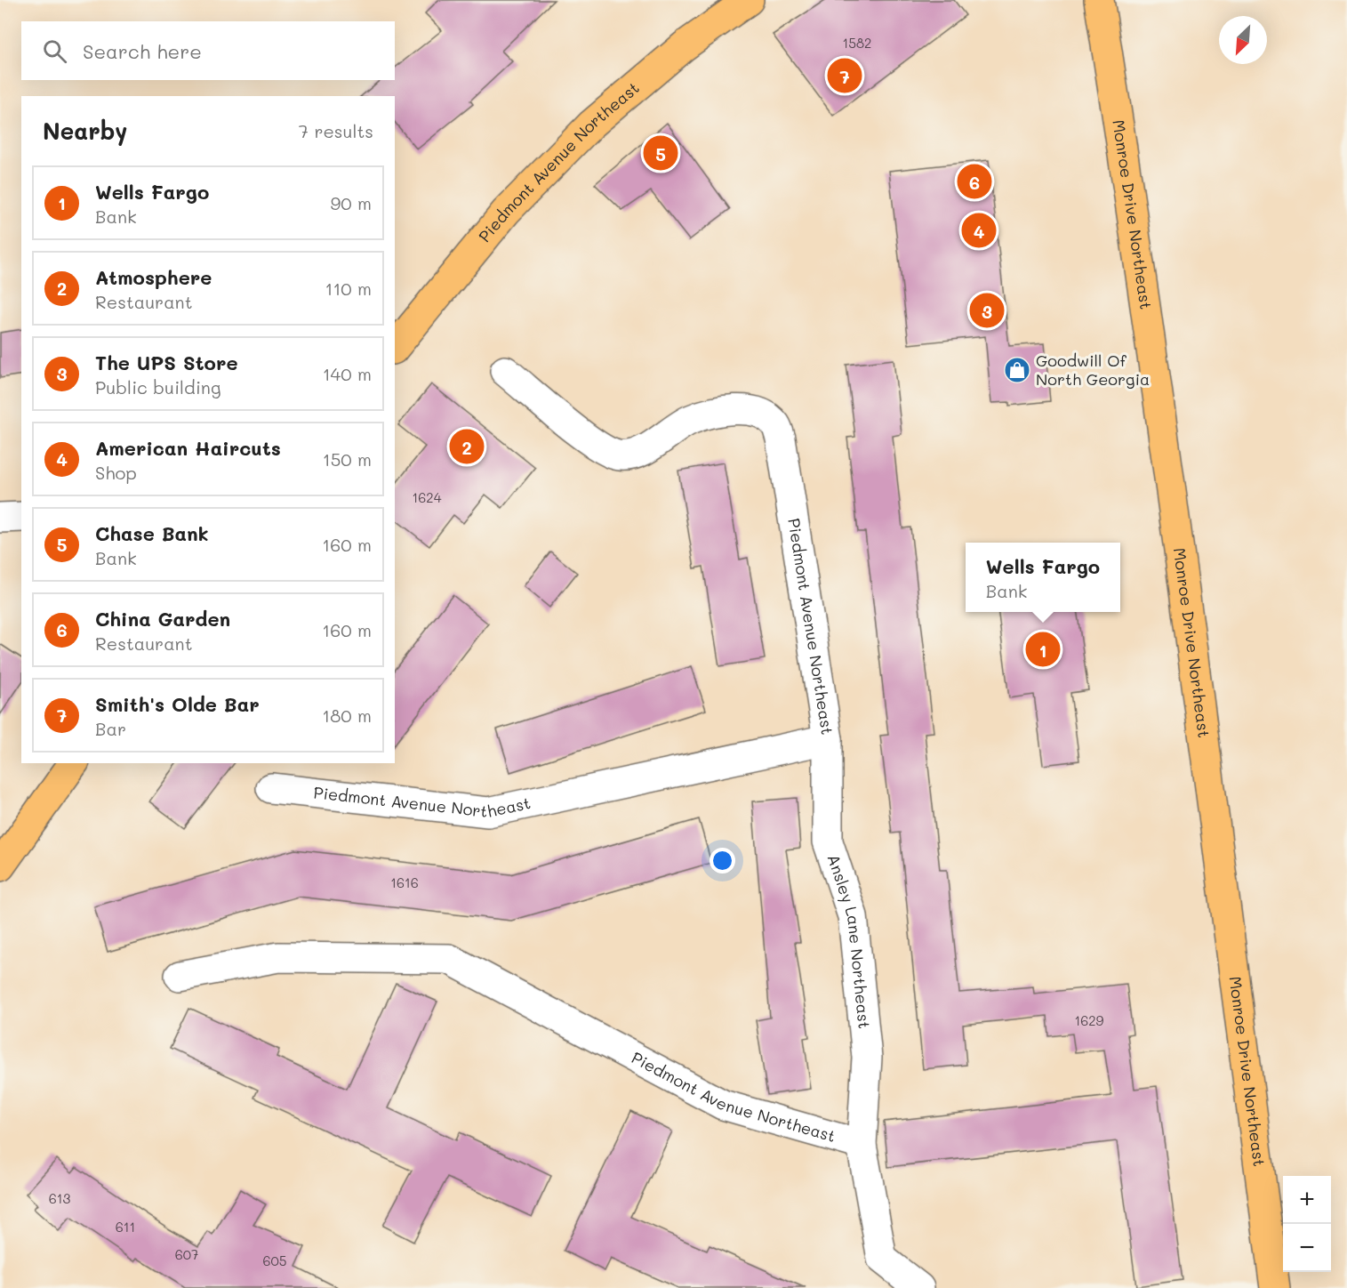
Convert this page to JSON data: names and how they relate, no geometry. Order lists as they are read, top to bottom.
{
  "streets": {
    "main road": ["Piedmont Avenue Northeast", "Monroe Drive Northeast"],
    "street": ["Ansley Lane Northeast"]
  },
  "crossings": [
    ["Piedmont Avenue Northeast", "Ansley Lane Northeast"]
  ],
  "places": {
    "shop": ["Goodwill Of North Georgia"]
  },
  "house_numbers": [
    "1582",
    "1624",
    "1616",
    "1629",
    "613",
    "611",
    "607",
    "605"
  ],
  "north": "bottom left",
  "page": {
    "search": "Search here",
    "pins": [
      "7",
      "5",
      "6",
      "4",
      "3",
      "2",
      "1"
    ],
    "heading": ["Nearby", "7 results"],
    "list": [
      {
        "mark": "1",
        "name": "Wells Fargo",
        "note": "Bank",
        "value": "90 m"
      },
      {
        "mark": "2",
        "name": "Atmosphere",
        "note": "Restaurant",
        "value": "110 m"
      },
      {
        "mark": "3",
        "name": "The UPS Store",
        "note": "Public building",
        "value": "140 m"
      },
      {
        "mark": "4",
        "name": "American Haircuts",
        "note": "Shop",
        "value": "150 m"
      },
      {
        "mark": "5",
        "name": "Chase Bank",
        "note": "Bank",
        "value": "160 m"
      },
      {
        "mark": "6",
        "name": "China Garden",
        "note": "Restaurant",
        "value": "160 m"
      },
      {
        "mark": "7",
        "name": "Smith's Olde Bar",
        "note": "Bar",
        "value": "180 m"
      }
    ],
    "popup": ["Wells Fargo", "Bank"],
    "map_buttons": ["+", "−"]
  }
}
